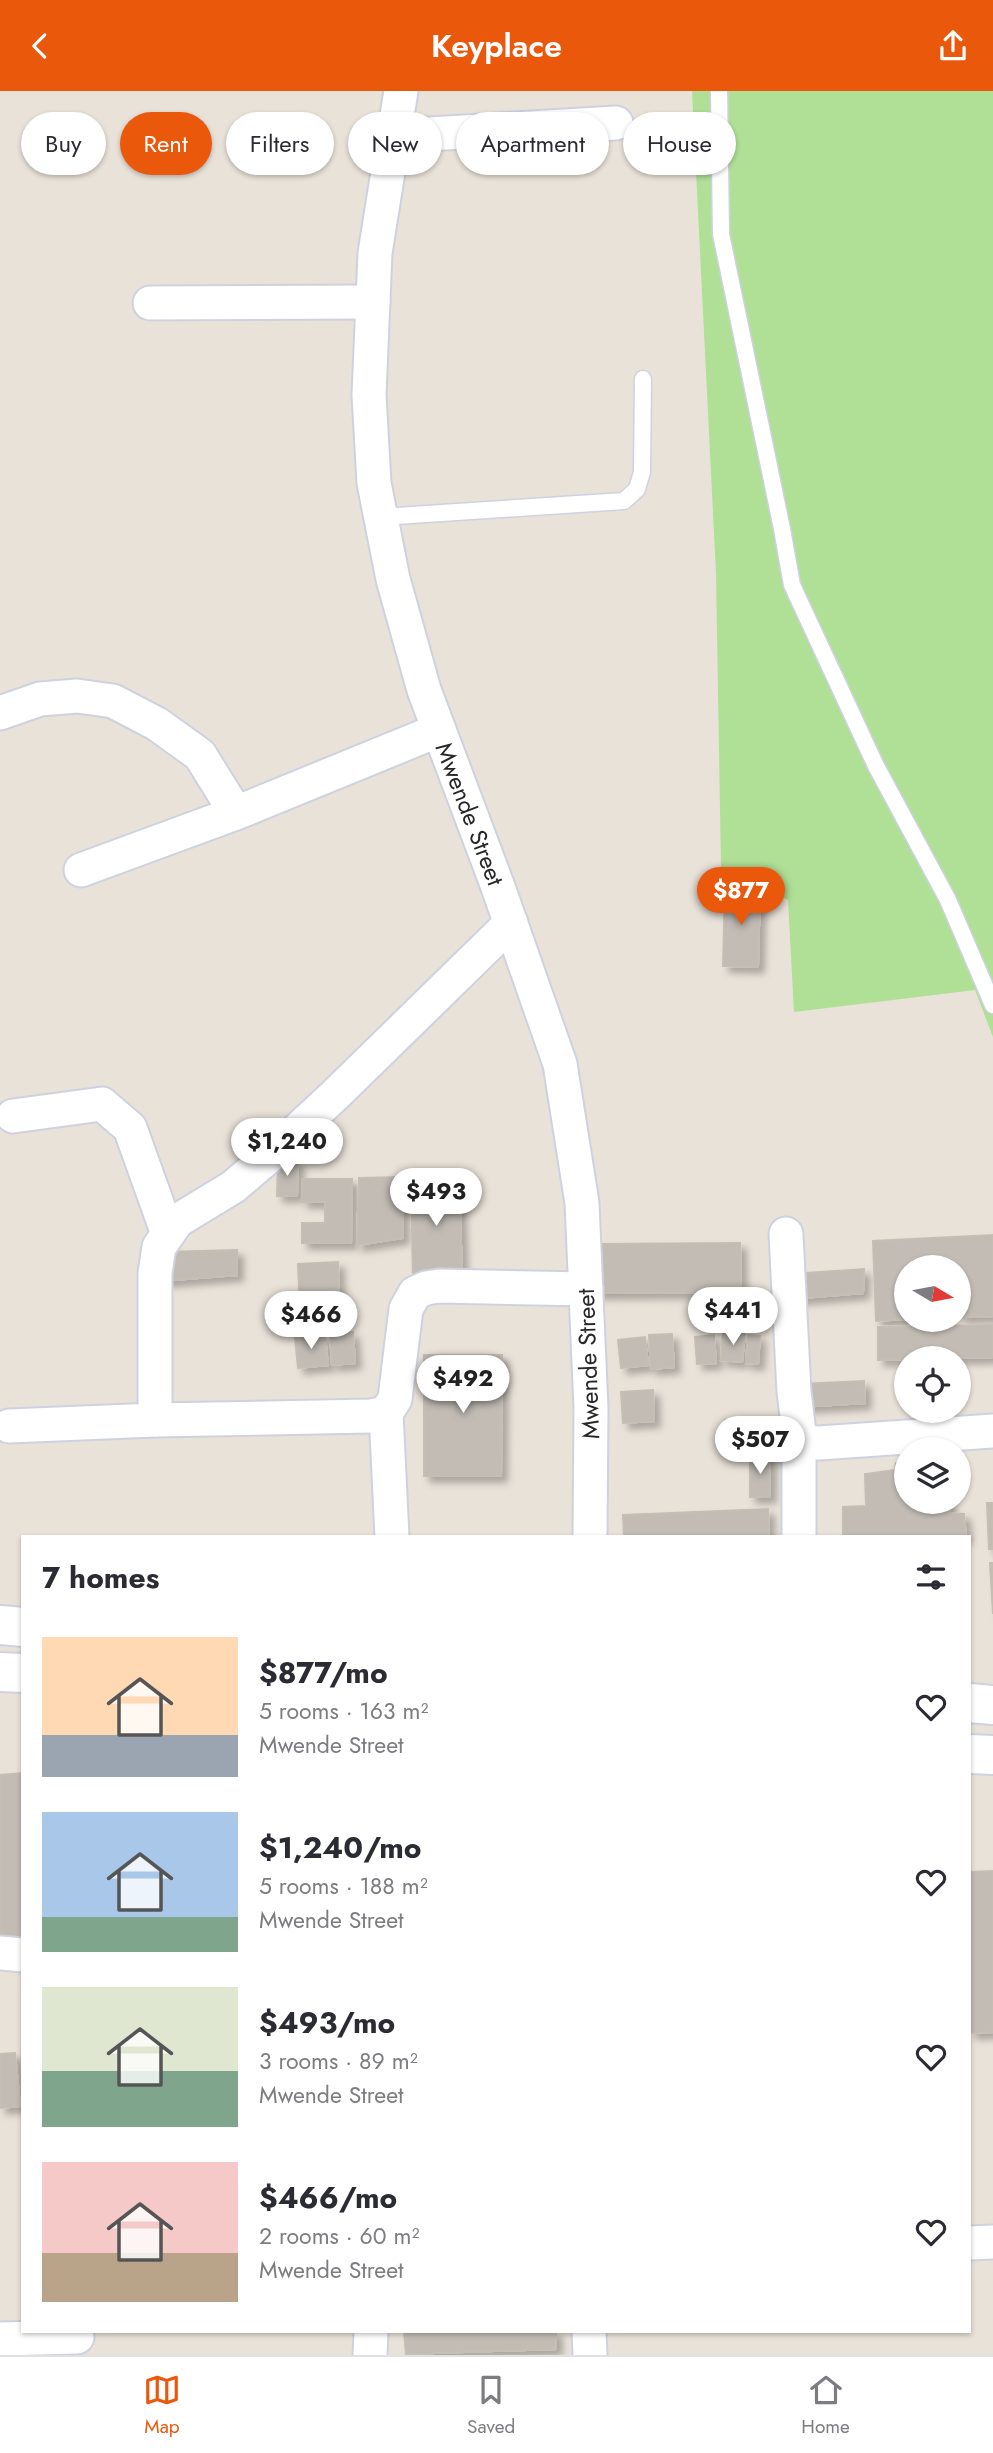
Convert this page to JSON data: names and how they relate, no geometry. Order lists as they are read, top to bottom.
{
  "streets": {
    "street": ["Mwende Street"]
  },
  "north": "right",
  "page": {
    "header": "Keyplace",
    "chip": [
      "Buy",
      "Rent",
      "Filters",
      "New",
      "Apartment",
      "House"
    ],
    "price": [
      "$877",
      "$1,240",
      "$493",
      "$441",
      "$466",
      "$492",
      "$507"
    ],
    "heading": "7 homes",
    "list": [
      {
        "name": "$877/mo",
        "note": "5 rooms · 163 m² · Mwende Street"
      },
      {
        "name": "$1,240/mo",
        "note": "5 rooms · 188 m² · Mwende Street"
      },
      {
        "name": "$493/mo",
        "note": "3 rooms · 89 m² · Mwende Street"
      },
      {
        "name": "$466/mo",
        "note": "2 rooms · 60 m² · Mwende Street"
      }
    ],
    "tabs": ["Map", "Saved", "Home"]
  }
}
